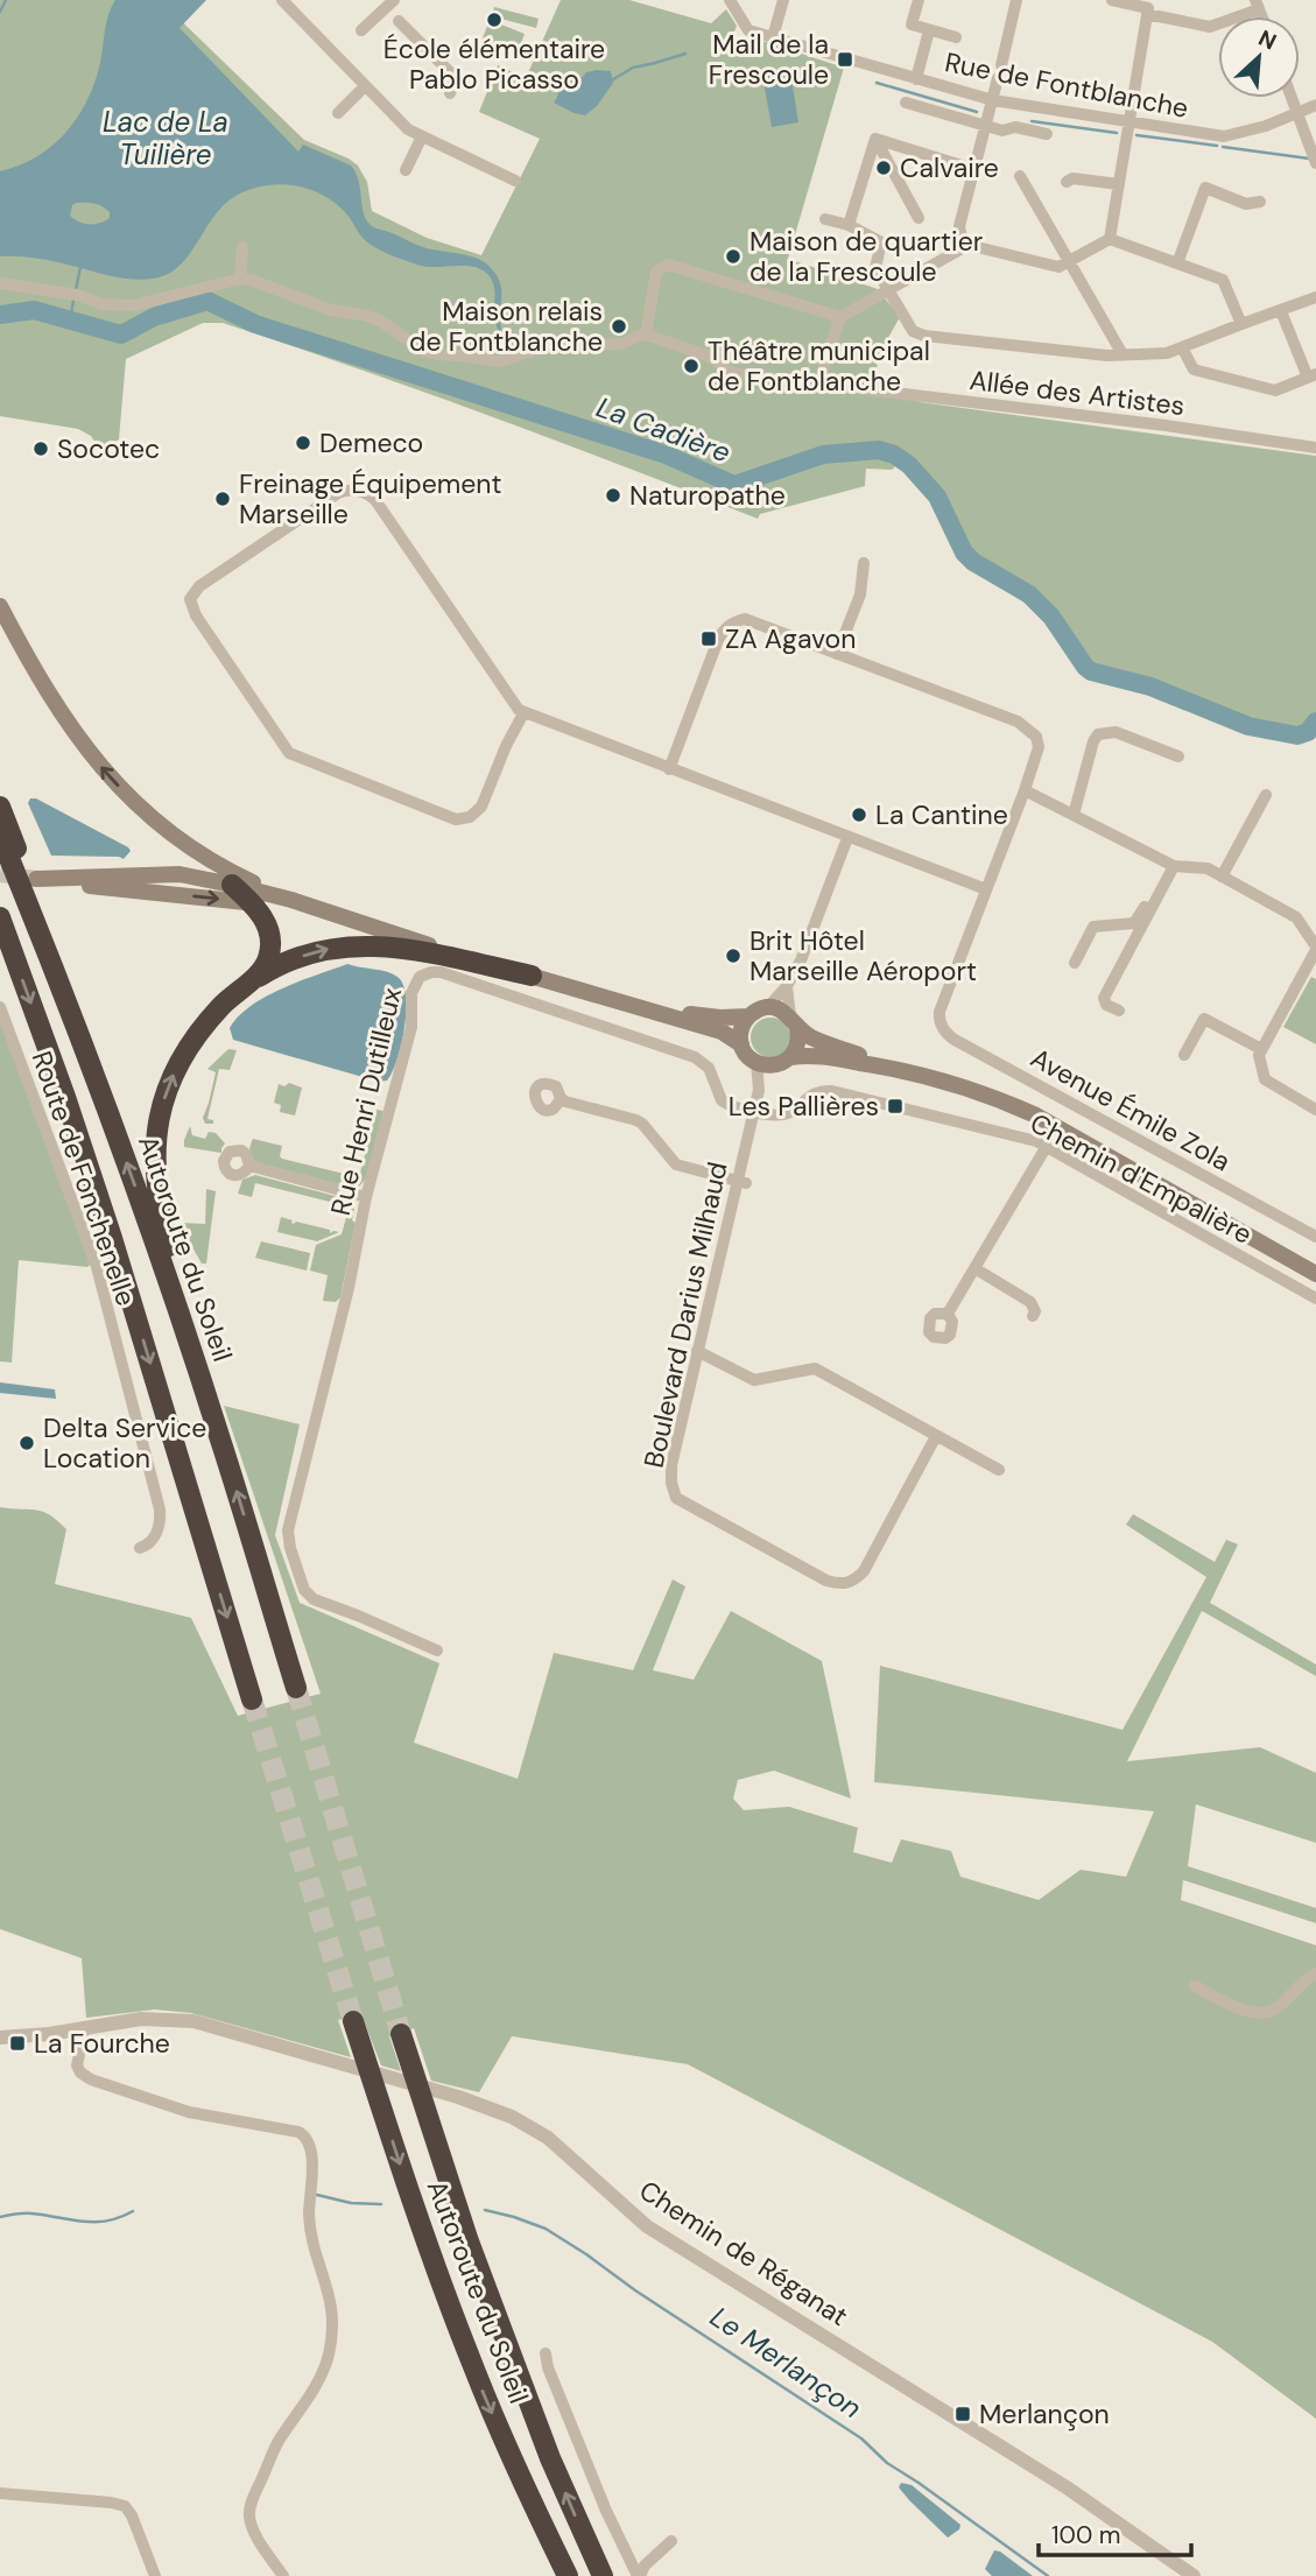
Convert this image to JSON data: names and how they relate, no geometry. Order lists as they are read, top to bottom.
{
  "streets": {
    "highway": ["Autoroute du Soleil"],
    "street": [
      "Rue de Fontblanche",
      "Allée des Artistes",
      "Rue Henri Dutilleux",
      "Avenue Émile Zola",
      "Route de Fonchenelle",
      "Chemin d'Empalière",
      "Boulevard Darius Milhaud",
      "Chemin de Réganat"
    ]
  },
  "crossings": [
    ["Rue Henri Dutilleux", "Chemin d'Empalière"],
    ["Rue Henri Dutilleux", "Boulevard Darius Milhaud"],
    ["Chemin d'Empalière", "Boulevard Darius Milhaud"]
  ],
  "water": ["Lac de La Tuilière", "La Cadière", "Le Merlançon"],
  "places": {
    "other": [
      "École élémentaire Pablo Picasso",
      "Calvaire",
      "Maison de quartier de la Frescoule",
      "Maison relais de Fontblanche",
      "Théâtre municipal de Fontblanche",
      "Demeco",
      "Socotec",
      "Naturopathe",
      "Freinage Équipement Marseille",
      "La Cantine",
      "Brit Hôtel Marseille Aéroport",
      "Delta Service Location"
    ],
    "transit": [
      "Mail de la Frescoule",
      "ZA Agavon",
      "Les Pallières",
      "La Fourche",
      "Merlançon"
    ]
  },
  "scale_bar": "100 m",
  "north": "top right"
}
